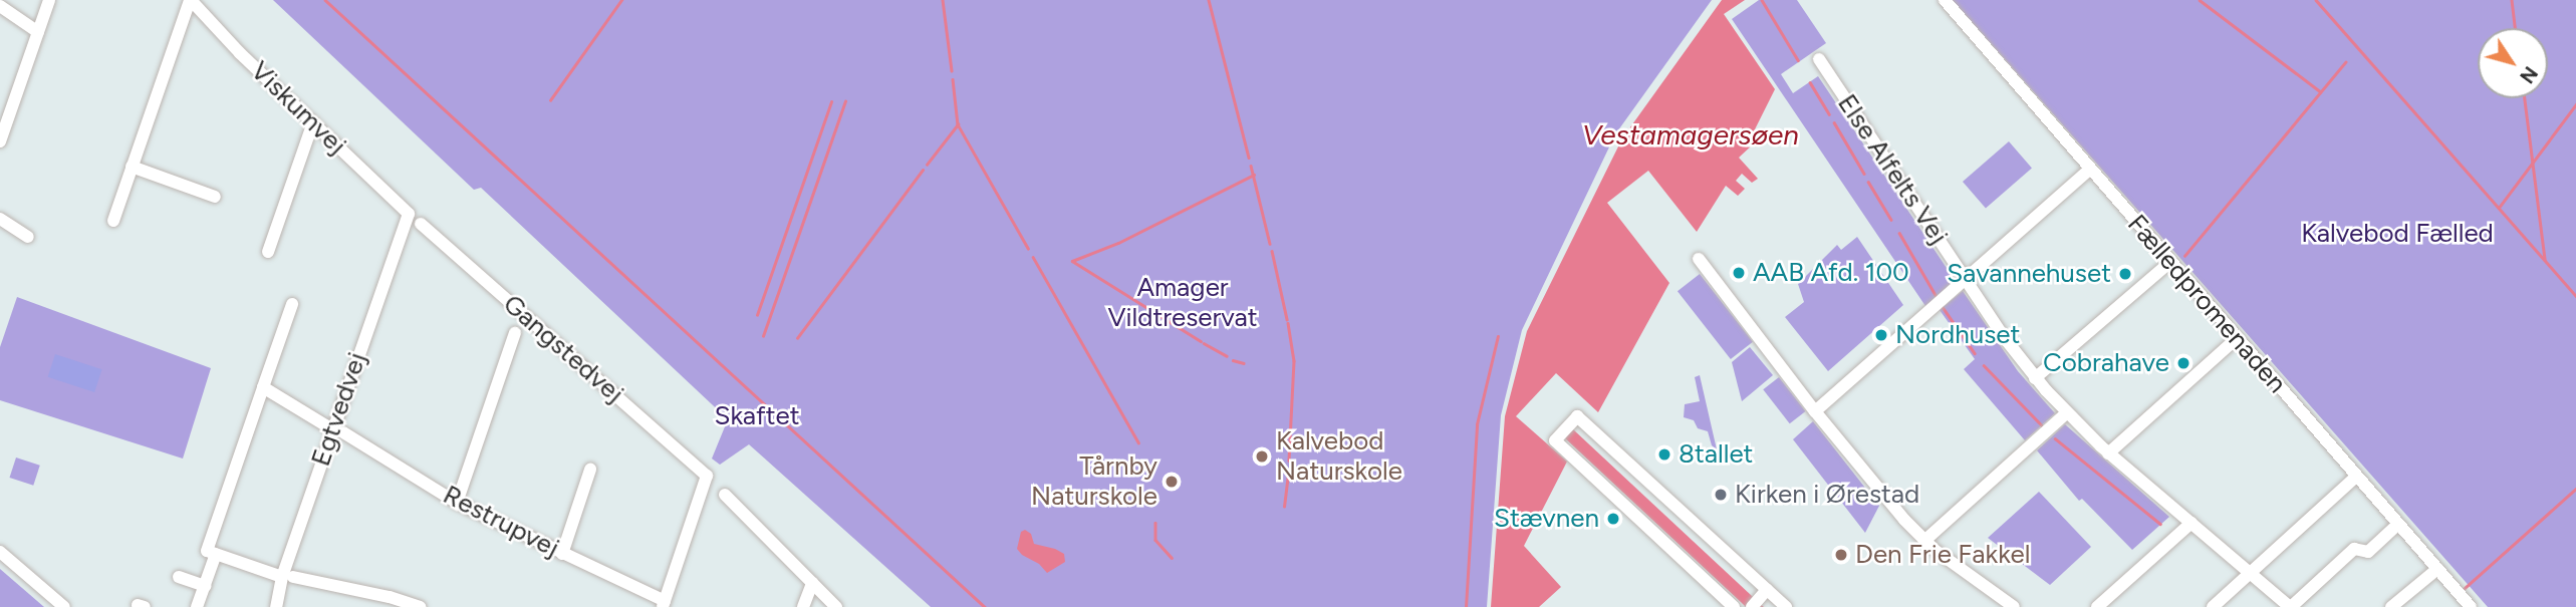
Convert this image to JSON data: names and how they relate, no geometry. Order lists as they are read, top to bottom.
{
  "streets": {
    "street": [
      "Viskumvej",
      "Else Alfelts Vej",
      "Fælledpromenaden",
      "Gangstedvej",
      "Egtvedvej",
      "Restrupvej"
    ]
  },
  "crossings": [
    ["Viskumvej", "Egtvedvej"],
    ["Else Alfelts Vej", "Fælledpromenaden"],
    ["Gangstedvej", "Restrupvej"],
    ["Egtvedvej", "Restrupvej"]
  ],
  "water": ["Vestamagersøen"],
  "parks": ["Kalvebod Fælled", "Amager Vildtreservat", "Skaftet"],
  "places": [
    "AAB Afd. 100",
    "Savannehuset",
    "Nordhuset",
    "Cobrahave",
    "8tallet",
    "Kalvebod Naturskole",
    "Tårnby Naturskole",
    "Kirken i Ørestad",
    "Stævnen",
    "Den Frie Fakkel"
  ],
  "north": "bottom right"
}
